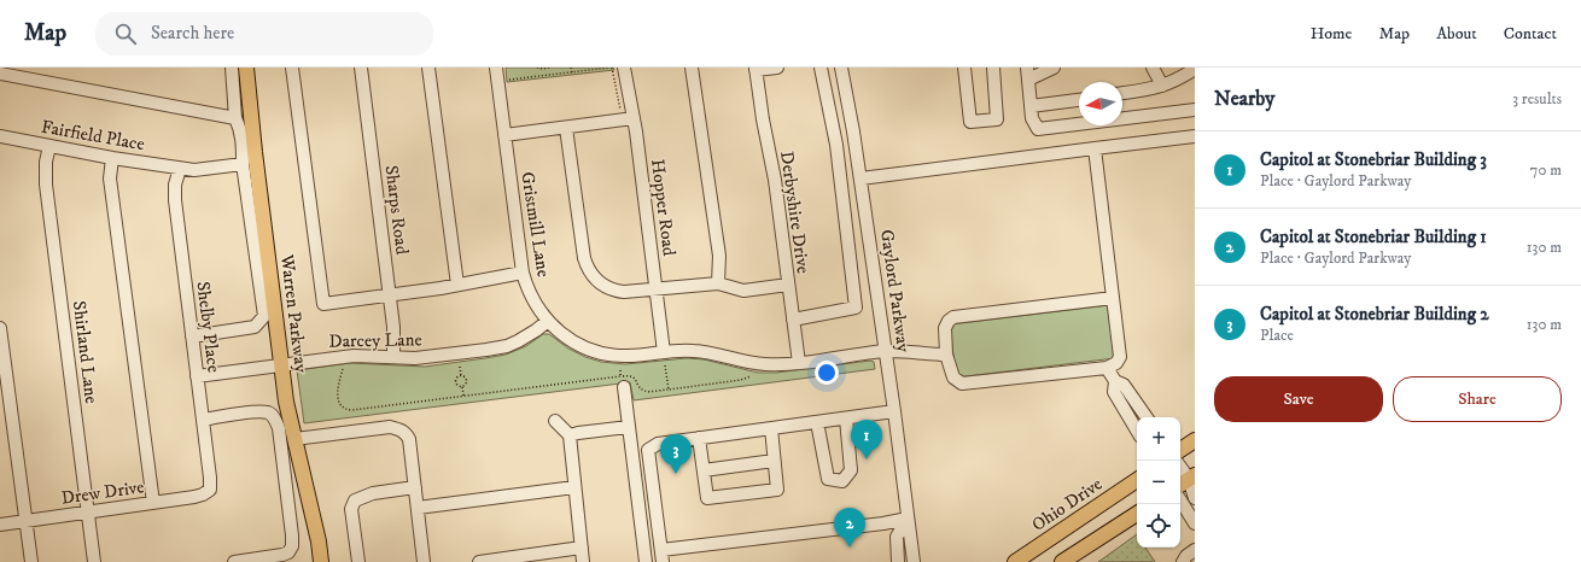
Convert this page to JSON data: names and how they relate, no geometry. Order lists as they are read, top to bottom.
{
  "streets": {
    "main road": ["Warren Parkway", "Ohio Drive"],
    "street": [
      "Fairfield Place",
      "Hopper Road",
      "Sharps Road",
      "Derbyshire Drive",
      "Gristmill Lane",
      "Gaylord Parkway",
      "Shelby Place",
      "Darcey Lane",
      "Shirland Lane",
      "Drew Drive"
    ]
  },
  "crossings": [
    ["Fairfield Place", "Shelby Place"],
    ["Fairfield Place", "Shirland Lane"],
    ["Hopper Road", "Gristmill Lane"],
    ["Sharps Road", "Darcey Lane"],
    ["Derbyshire Drive", "Gristmill Lane"],
    ["Gristmill Lane", "Gaylord Parkway"],
    ["Gristmill Lane", "Darcey Lane"],
    ["Warren Parkway", "Darcey Lane"],
    ["Shelby Place", "Darcey Lane"],
    ["Shelby Place", "Drew Drive"],
    ["Shirland Lane", "Drew Drive"]
  ],
  "north": "left",
  "page": {
    "header": "Map",
    "search": "Search here",
    "nav": [
      "Home",
      "Map",
      "About",
      "Contact"
    ],
    "heading": ["Nearby", "3 results"],
    "list": [
      {
        "mark": "1",
        "name": "Capitol at Stonebriar Building 3",
        "note": "Place · Gaylord Parkway",
        "value": "70 m"
      },
      {
        "mark": "2",
        "name": "Capitol at Stonebriar Building 1",
        "note": "Place · Gaylord Parkway",
        "value": "130 m"
      },
      {
        "mark": "3",
        "name": "Capitol at Stonebriar Building 2",
        "note": "Place",
        "value": "130 m"
      }
    ],
    "buttons": ["Save", "Share"],
    "map_buttons": ["+", "−"],
    "pins": ["1", "3", "2"]
  }
}
